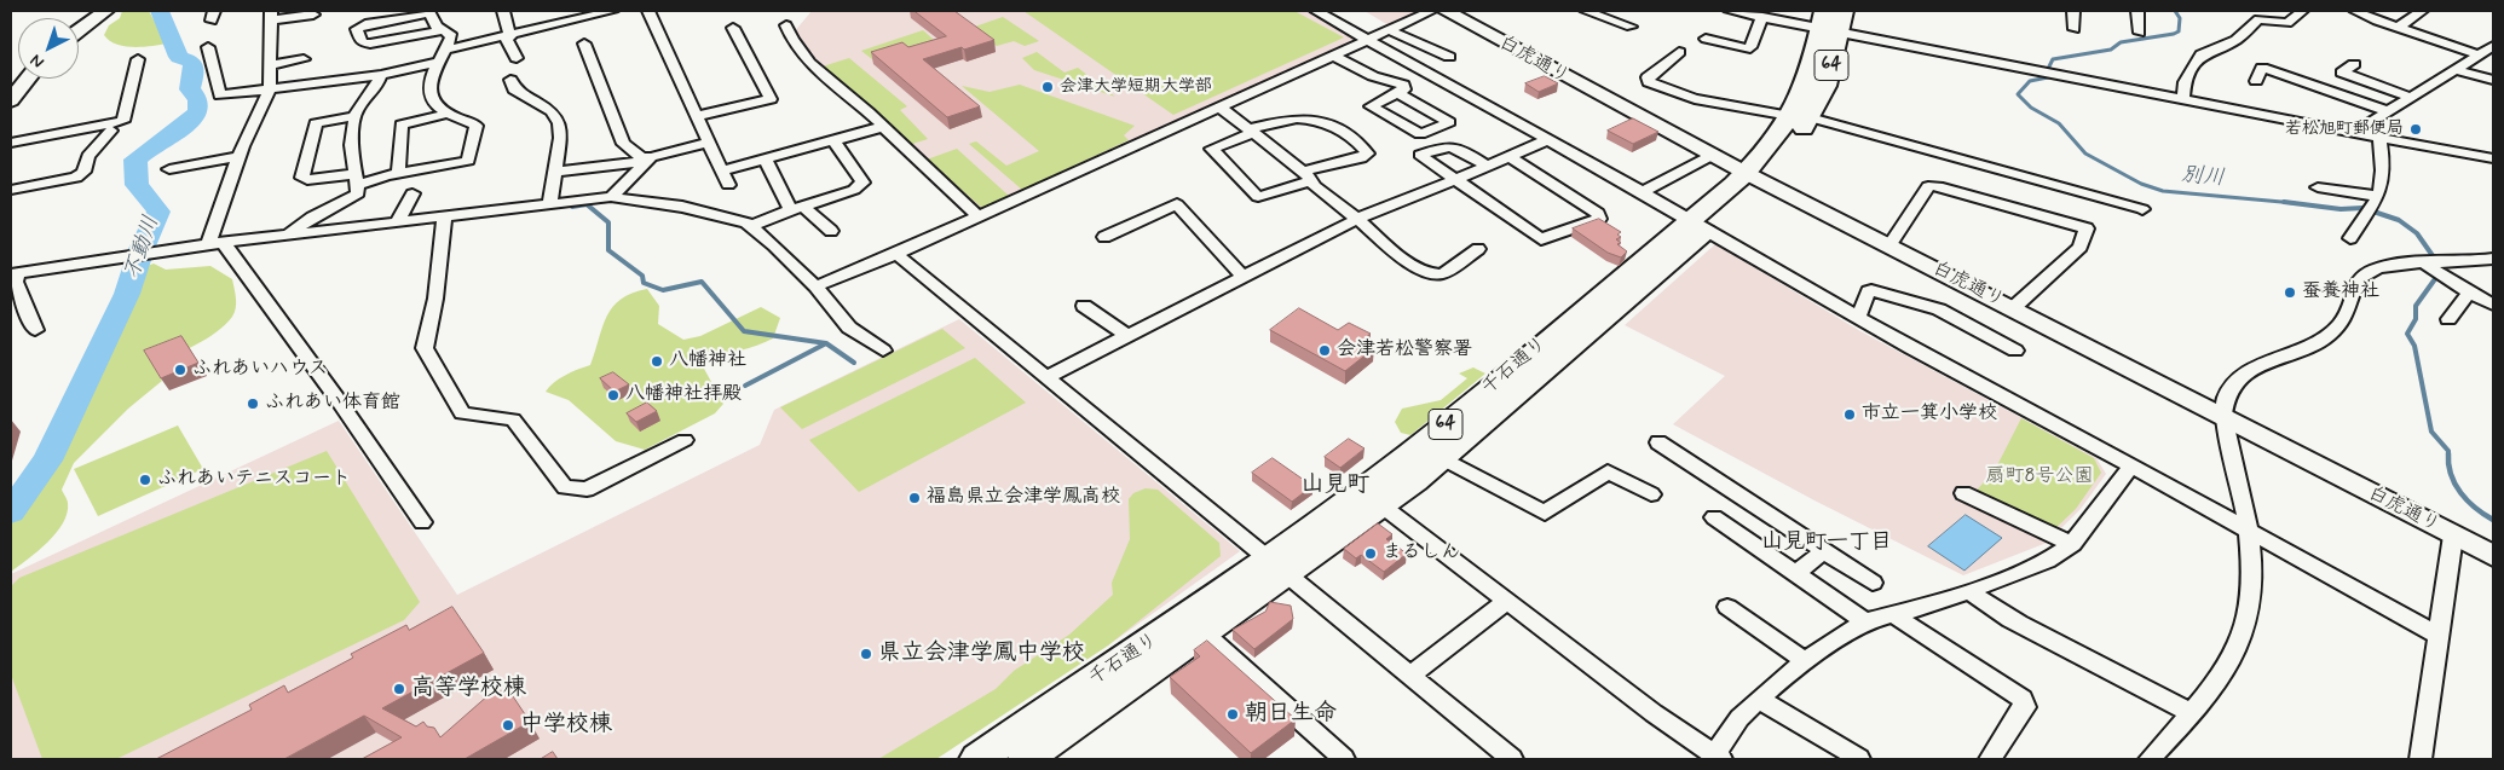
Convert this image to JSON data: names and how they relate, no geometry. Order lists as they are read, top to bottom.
{
  "streets": {
    "main road": ["64", "千石通り"],
    "street": ["白虎通り"]
  },
  "crossings": [
    ["白虎通り", "千石通り"]
  ],
  "districts": ["山見町", "山見町一丁目"],
  "water": ["別川", "不動川"],
  "parks": ["扇町8号公園"],
  "places": [
    "会津大学短期大学部",
    "若松旭町郵便局",
    "蚕養神社",
    "会津若松警察署",
    "八幡神社",
    "ふれあいハウス",
    "八幡神社拝殿",
    "ふれあい体育館",
    "市立一箕小学校",
    "ふれあいテニスコート",
    "福島県立会津学鳳高校",
    "まるしん",
    "県立会津学鳳中学校",
    "高等学校棟",
    "朝日生命",
    "中学校棟"
  ],
  "north": "bottom left"
}
